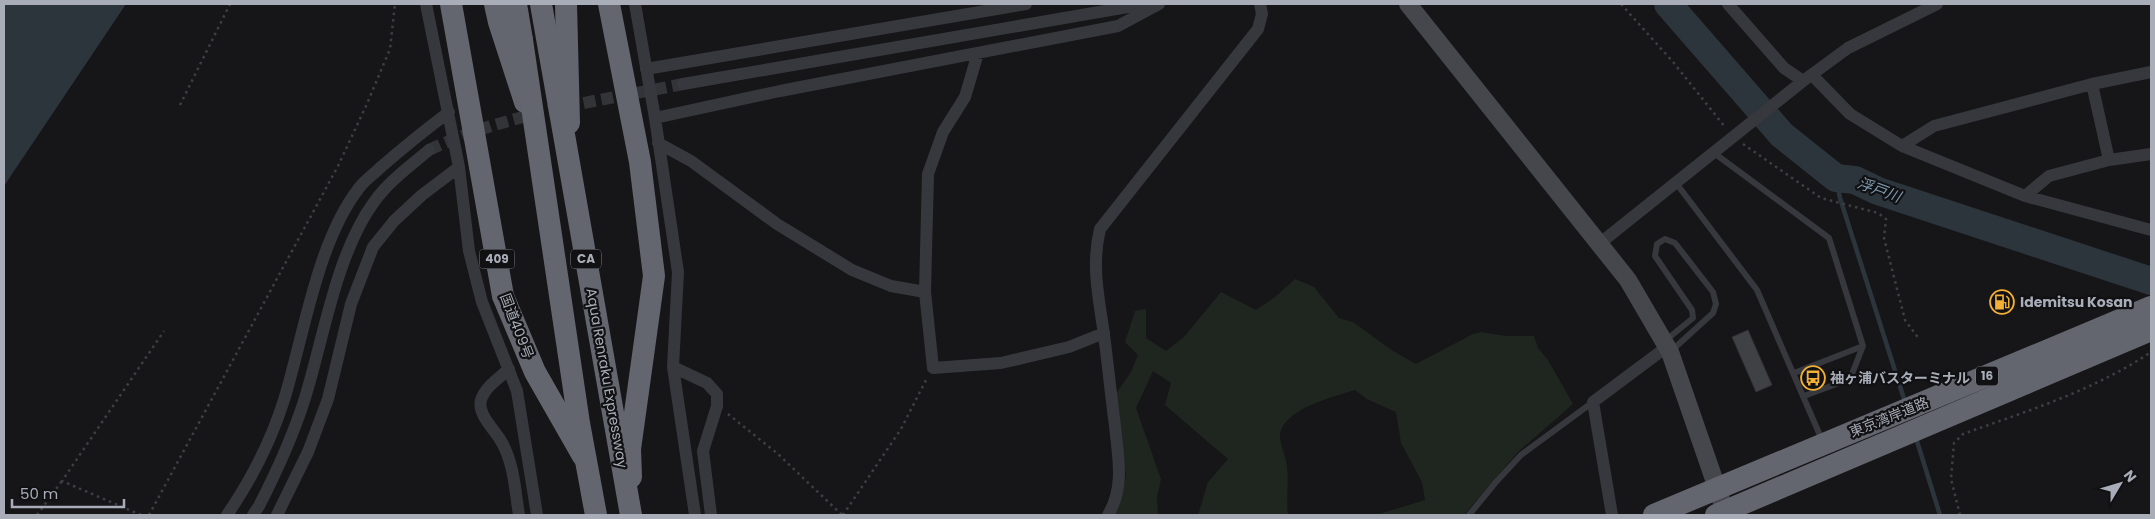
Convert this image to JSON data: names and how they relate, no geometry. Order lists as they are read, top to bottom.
{
  "streets": {
    "highway": [
      "409",
      "CA",
      "国道409号",
      "16",
      "Aqua Renraku Expressway",
      "東京湾岸道路"
    ]
  },
  "crossings": [
    ["CA", "国道409号"]
  ],
  "water": ["浮戸川"],
  "places": {
    "fuel station": ["Idemitsu Kosan"],
    "bus stop": ["袖ヶ浦バスターミナル"]
  },
  "scale_bar": "50 m",
  "north": "top right"
}
